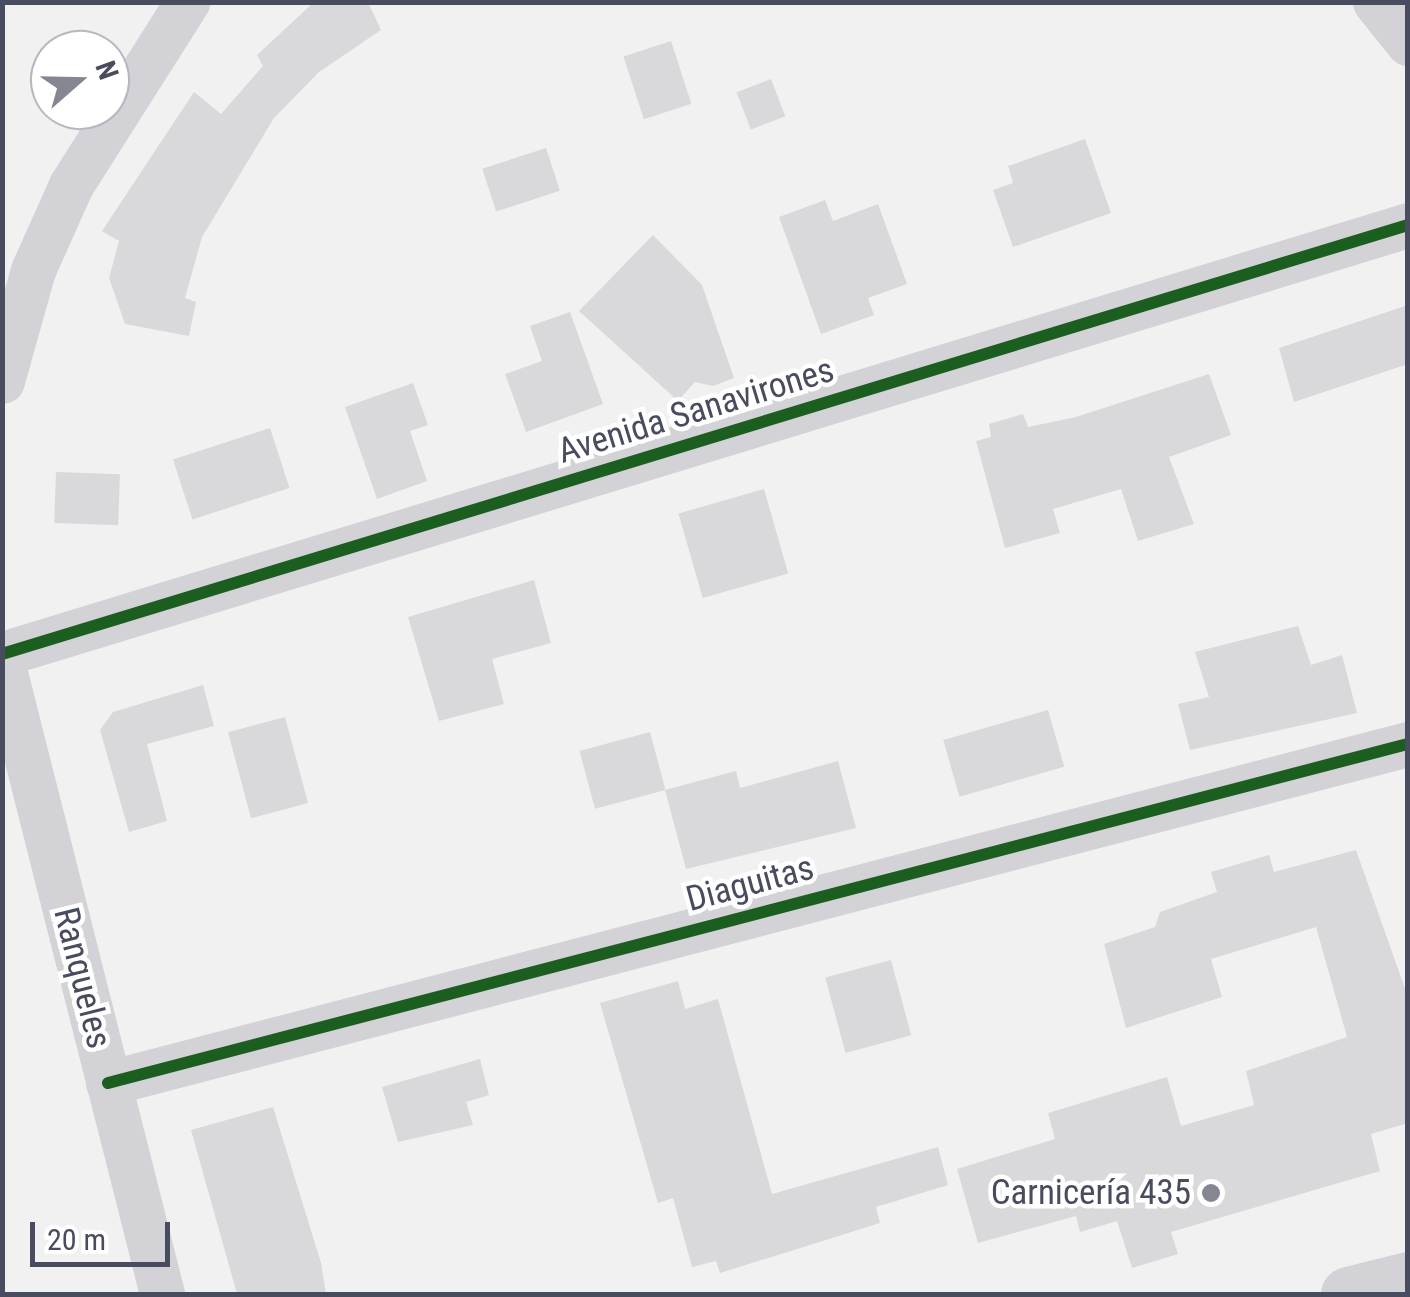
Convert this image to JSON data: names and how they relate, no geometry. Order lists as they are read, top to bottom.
{
  "streets": {
    "street": ["Avenida Sanavirones", "Diaguitas", "Ranqueles"]
  },
  "crossings": [
    ["Avenida Sanavirones", "Ranqueles"],
    ["Diaguitas", "Ranqueles"]
  ],
  "places": ["Carnicería 435"],
  "scale_bar": "20 m",
  "north": "right"
}
